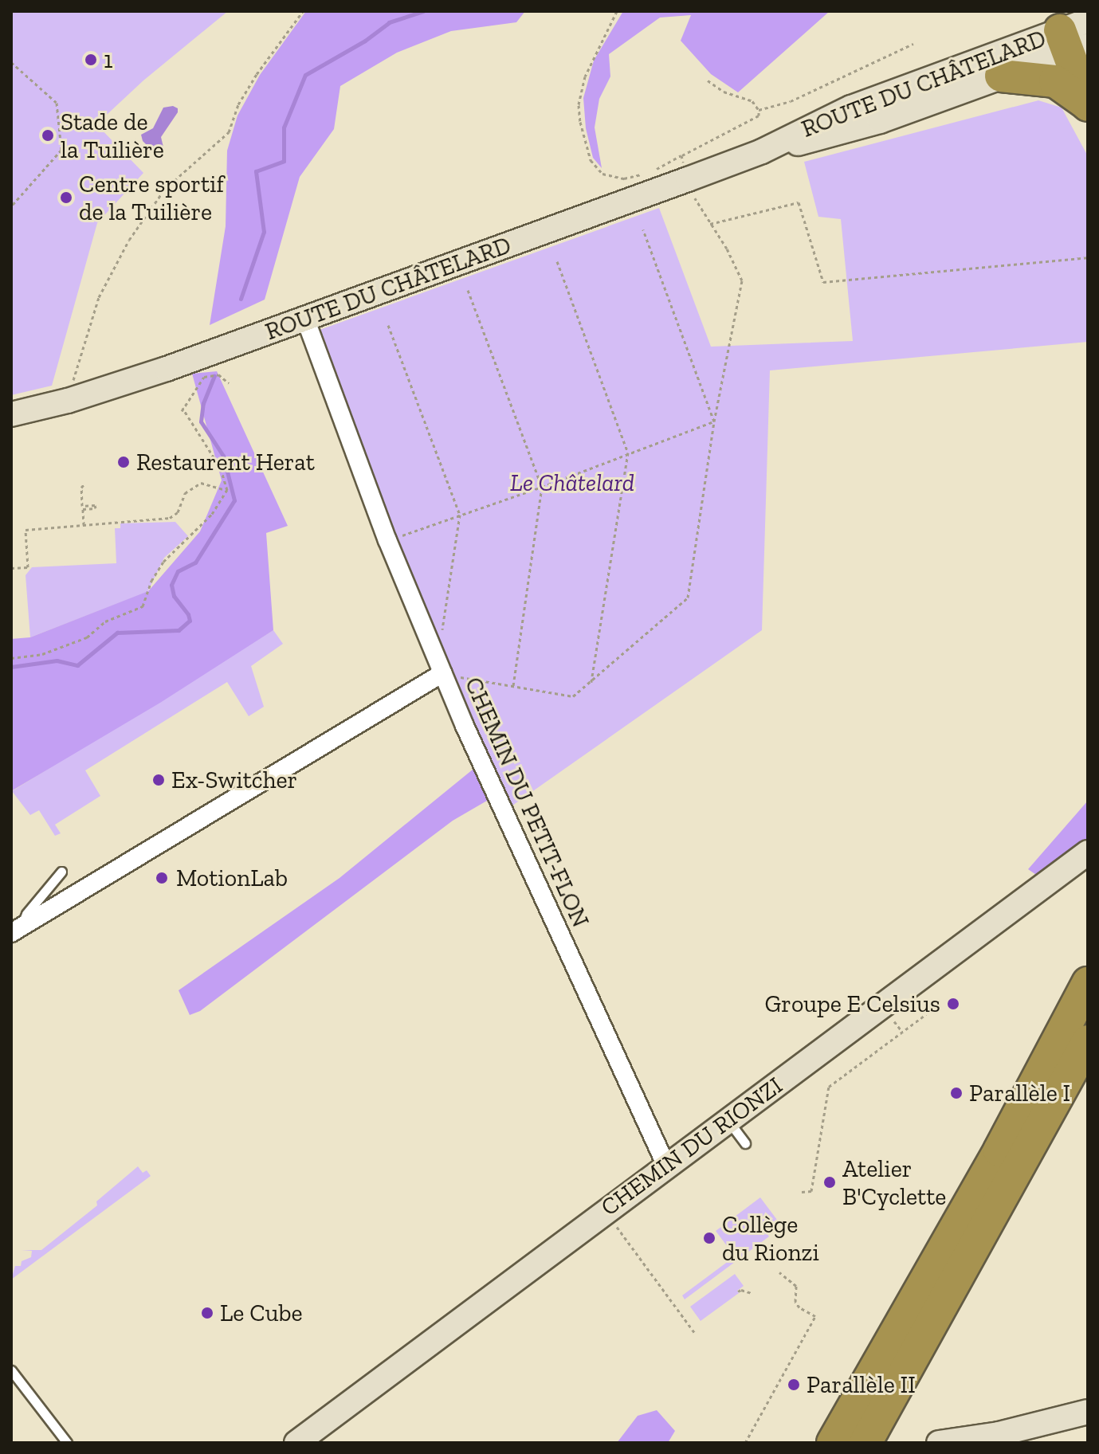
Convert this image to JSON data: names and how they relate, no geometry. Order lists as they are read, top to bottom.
{
  "streets": {
    "main road": ["ROUTE DU CHÂTELARD", "CHEMIN DU RIONZI"],
    "street": ["CHEMIN DU PETIT-FLON"]
  },
  "crossings": [
    ["CHEMIN DU PETIT-FLON", "CHEMIN DU RIONZI"]
  ],
  "parks": ["Le Châtelard"],
  "places": [
    "1",
    "Stade de la Tuilière",
    "Centre sportif de la Tuilière",
    "Restaurent Herat",
    "Ex-Switcher",
    "MotionLab",
    "Groupe E Celsius",
    "Parallèle I",
    "Atelier B'Cyclette",
    "Collège du Rionzi",
    "Le Cube",
    "Parallèle II"
  ]
}
